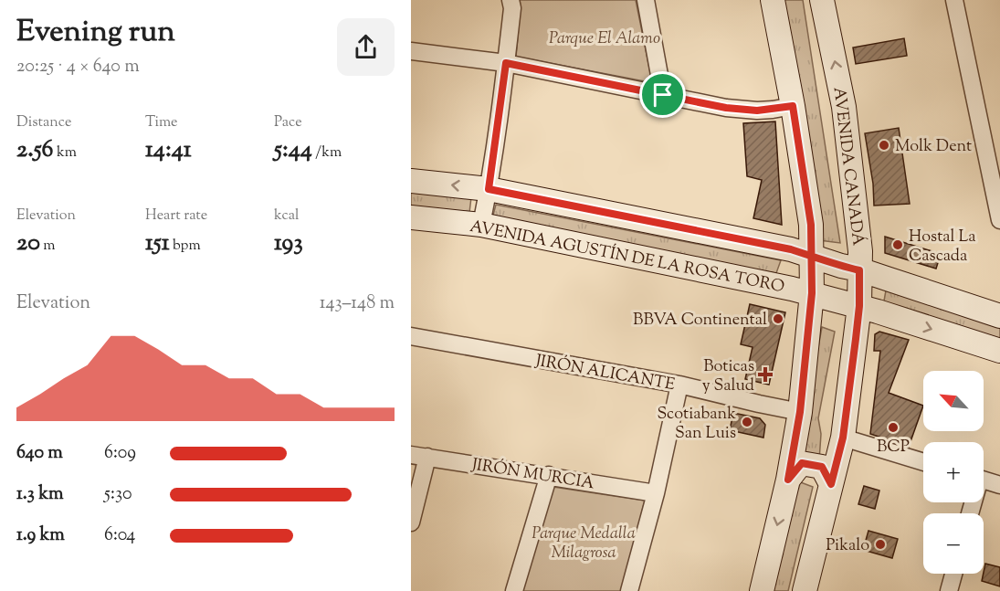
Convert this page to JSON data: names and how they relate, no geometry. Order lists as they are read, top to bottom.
{
  "streets": {
    "main road": ["AVENIDA CANADÁ", "AVENIDA AGUSTÍN DE LA ROSA TORO"],
    "street": ["JIRÓN ALICANTE", "JIRÓN MURCIA"]
  },
  "crossings": [
    ["AVENIDA CANADÁ", "AVENIDA AGUSTÍN DE LA ROSA TORO"]
  ],
  "parks": ["Parque El Alamo", "Parque Medalla Milagrosa"],
  "places": {
    "other": [
      "Molk Dent",
      "Hostal La Cascada",
      "BBVA Continental",
      "Scotiabank San Luis",
      "BCP",
      "Pikalo"
    ],
    "health": ["Boticas y Salud"]
  },
  "north": "top left",
  "page": {
    "heading": ["Evening run", "20:25 · 4 × 640 m"],
    "stats": [
      ["Distance", "2.56 km"],
      ["Time", "14:41"],
      ["Pace", "5:44 /km"],
      ["Elevation", "20 m"],
      ["Heart rate", "151 bpm"],
      ["kcal", "193"]
    ],
    "chart": ["Elevation", "143–148 m"],
    "map_buttons": ["+", "−"],
    "list": [
      {
        "name": "640 m",
        "note": "6:09"
      },
      {
        "name": "1.3 km",
        "note": "5:30"
      },
      {
        "name": "1.9 km",
        "note": "6:04"
      }
    ]
  }
}
